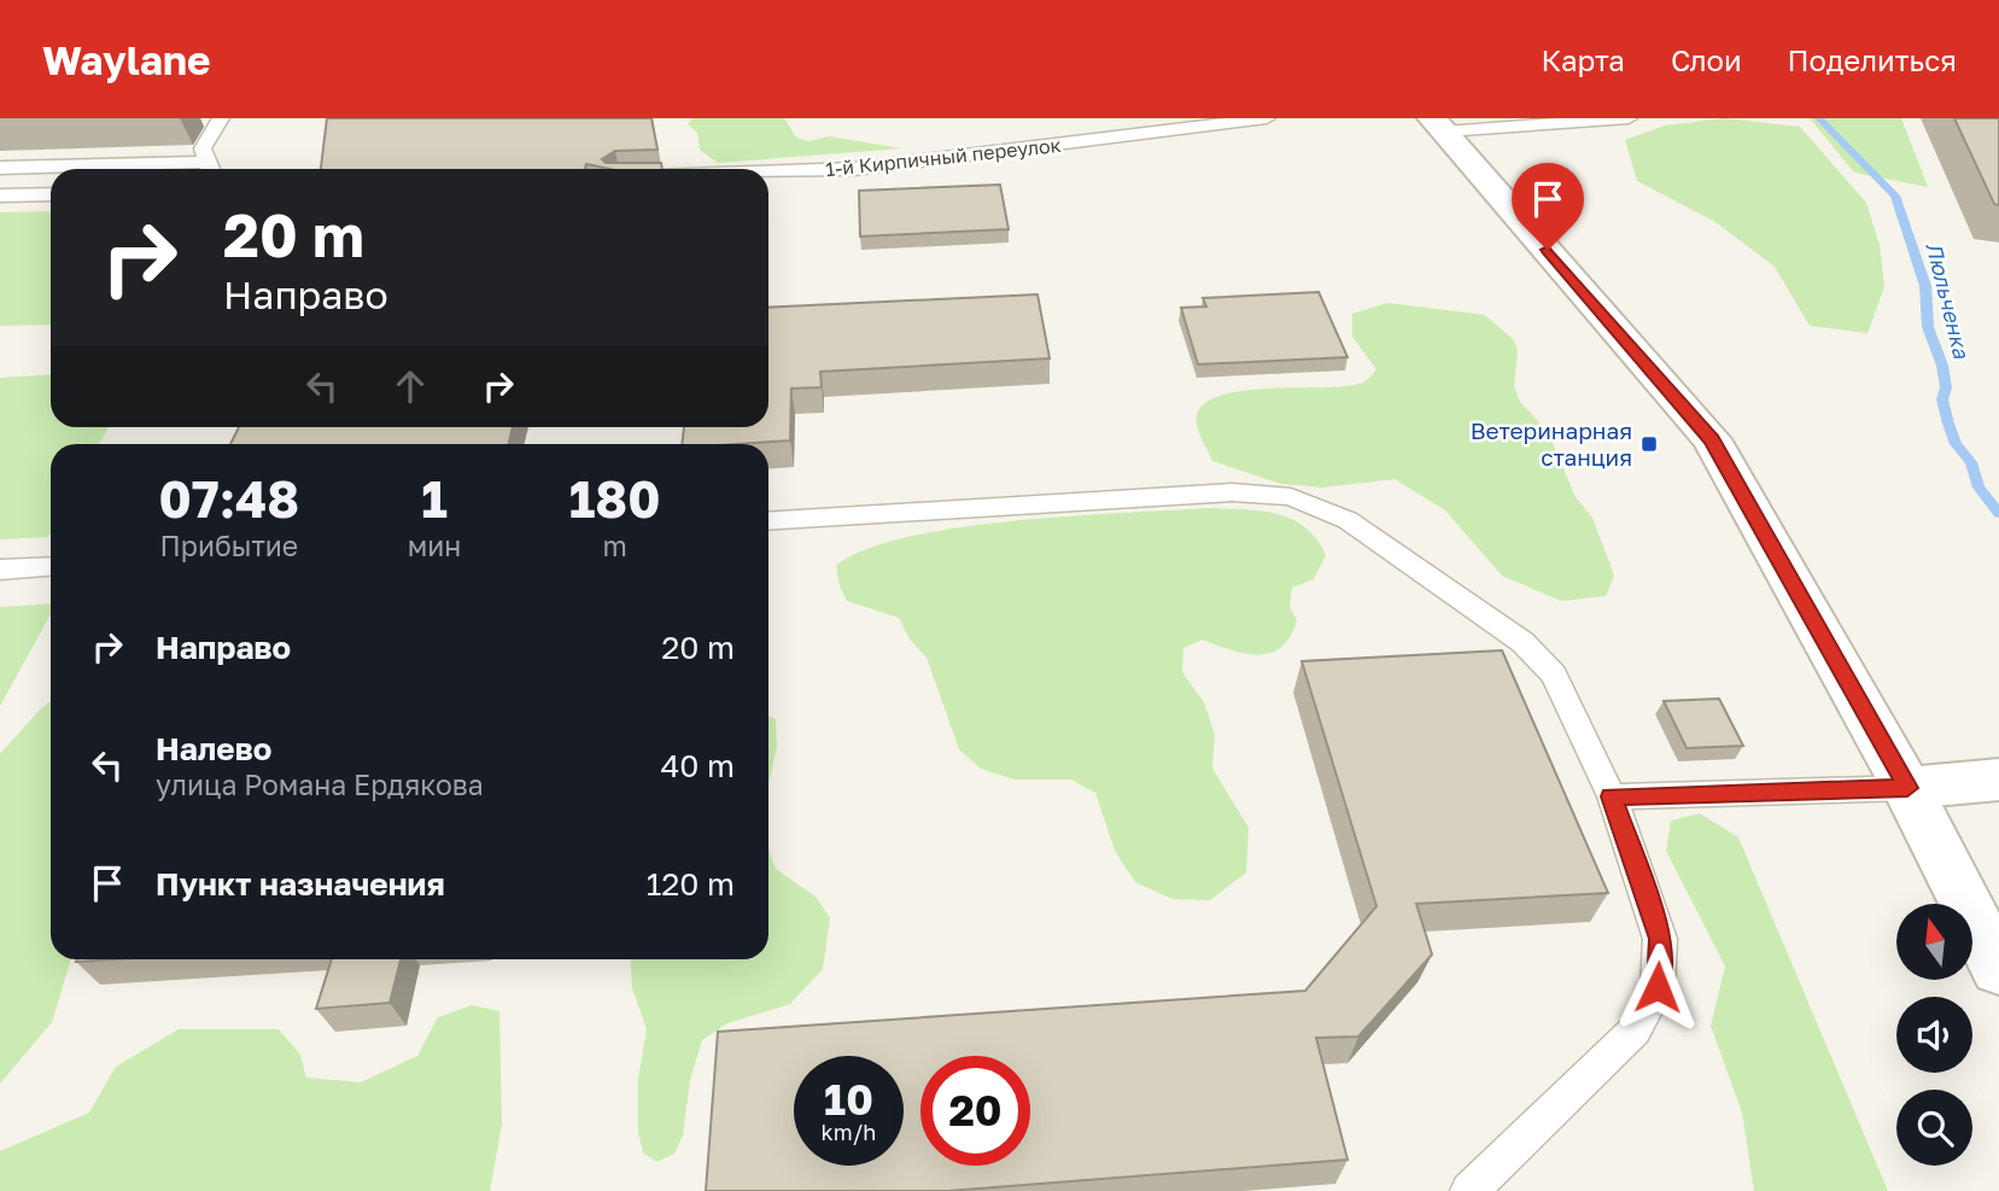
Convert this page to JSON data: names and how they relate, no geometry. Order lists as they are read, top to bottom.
{
  "streets": {
    "lane": ["1-й Кирпичный переулок"]
  },
  "water": ["Люльченка"],
  "places": {
    "transit": ["Ветеринарная станция"]
  },
  "north": "top",
  "page": {
    "header": "Waylane",
    "nav": ["Карта", "Слои", "Поделиться"],
    "turn": ["20 m", "Направо"],
    "eta": [
      "07:48",
      "Прибытие",
      "1",
      "мин",
      "180",
      "m"
    ],
    "list": [
      {
        "name": "Направо",
        "value": "20 m"
      },
      {
        "name": "Налево",
        "note": "улица Романа Ердякова",
        "value": "40 m"
      },
      {
        "name": "Пункт назначения",
        "value": "120 m"
      }
    ],
    "speed": "10 km/h",
    "limit": "20"
  }
}
